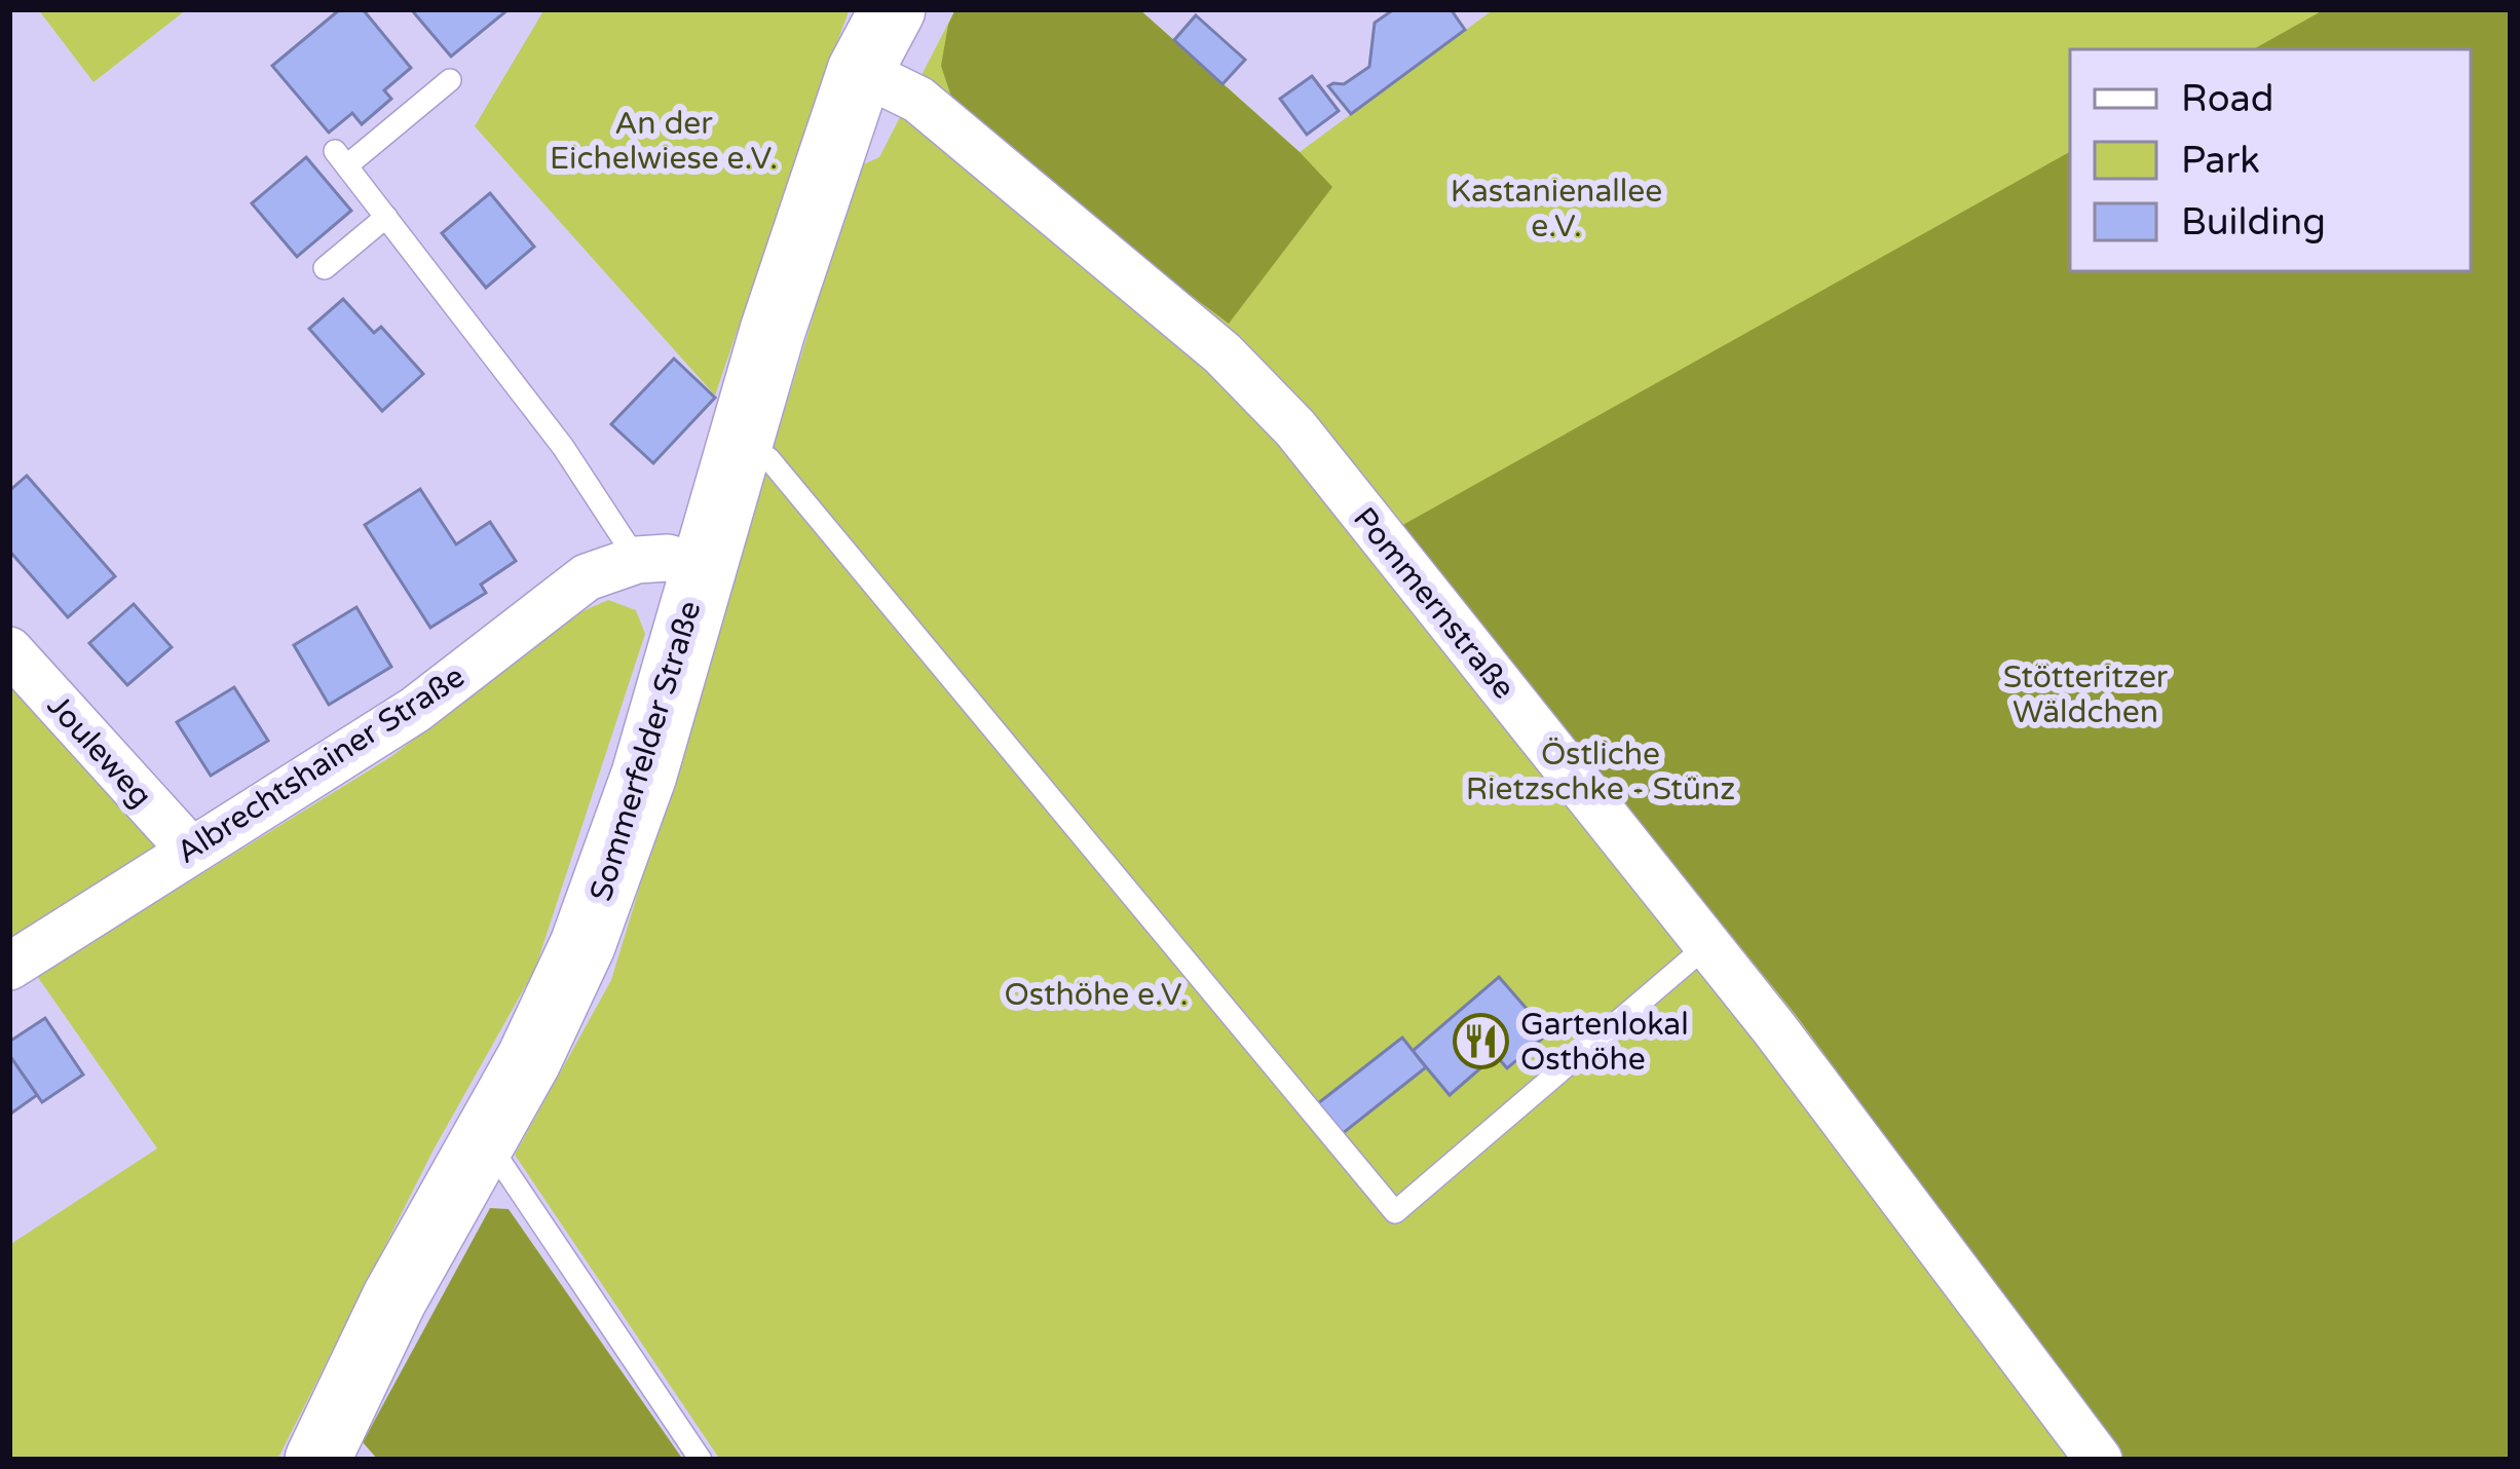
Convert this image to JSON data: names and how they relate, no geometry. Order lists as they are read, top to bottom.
{
  "streets": {
    "main road": ["Sommerfelder Straße"],
    "street": ["Pommernstraße", "Jouleweg", "Albrechtshainer Straße"]
  },
  "crossings": [
    ["Pommernstraße", "Sommerfelder Straße"],
    ["Jouleweg", "Albrechtshainer Straße"],
    ["Sommerfelder Straße", "Albrechtshainer Straße"]
  ],
  "parks": [
    "An der Eichelwiese e.V.",
    "Kastanienallee e.V.",
    "Stötteritzer Wäldchen",
    "Östliche Rietzschke - Stünz",
    "Osthöhe e.V."
  ],
  "places": {
    "restaurant": ["Gartenlokal Osthöhe"]
  },
  "legend": ["Road", "Park", "Building"]
}
